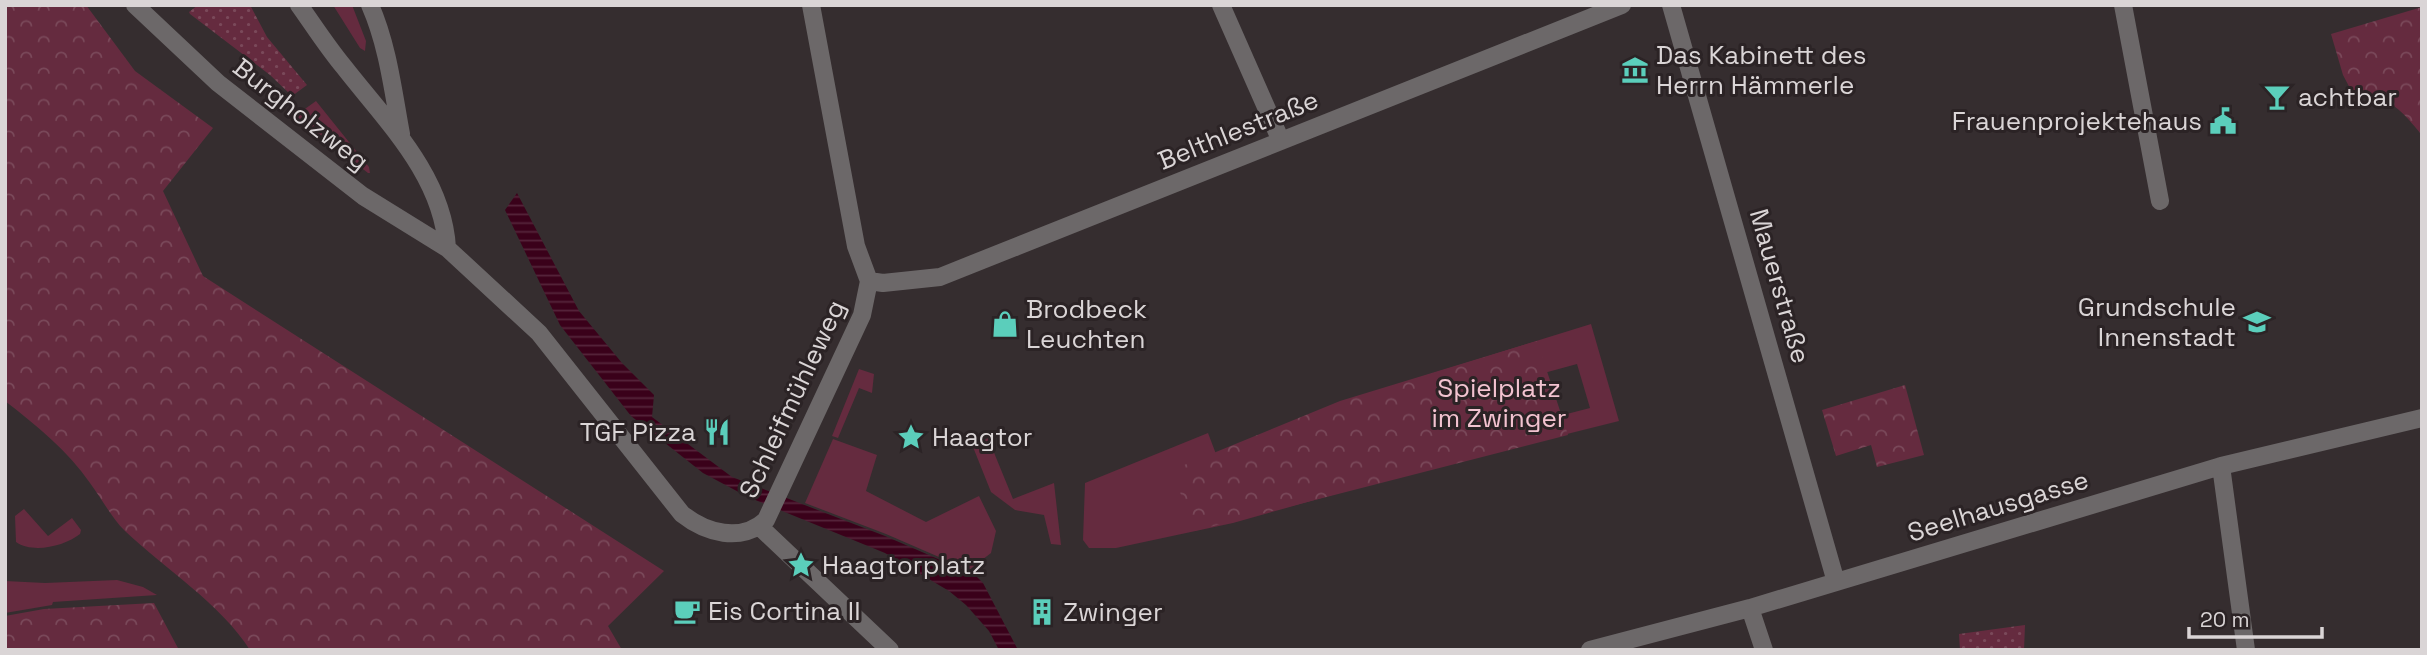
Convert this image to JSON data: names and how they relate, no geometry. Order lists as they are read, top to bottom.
{
  "streets": {
    "street": [
      "Burgholzweg",
      "Belthlestraße",
      "Mauerstraße",
      "Schleifmühleweg",
      "Seelhausgasse"
    ]
  },
  "crossings": [
    ["Burgholzweg", "Schleifmühleweg"],
    ["Belthlestraße", "Schleifmühleweg"],
    ["Mauerstraße", "Seelhausgasse"]
  ],
  "parks": ["Spielplatz im Zwinger"],
  "places": {
    "museum": ["Das Kabinett des Herrn Hämmerle"],
    "bar": ["achtbar"],
    "public building": ["Frauenprojektehaus"],
    "school or university": ["Grundschule Innenstadt"],
    "shop": ["Brodbeck Leuchten"],
    "restaurant": ["TGF Pizza"],
    "place": ["Haagtor", "Haagtorplatz"],
    "cafe": ["Eis Cortina II"],
    "building": ["Zwinger"]
  },
  "scale_bar": "20 m"
}
